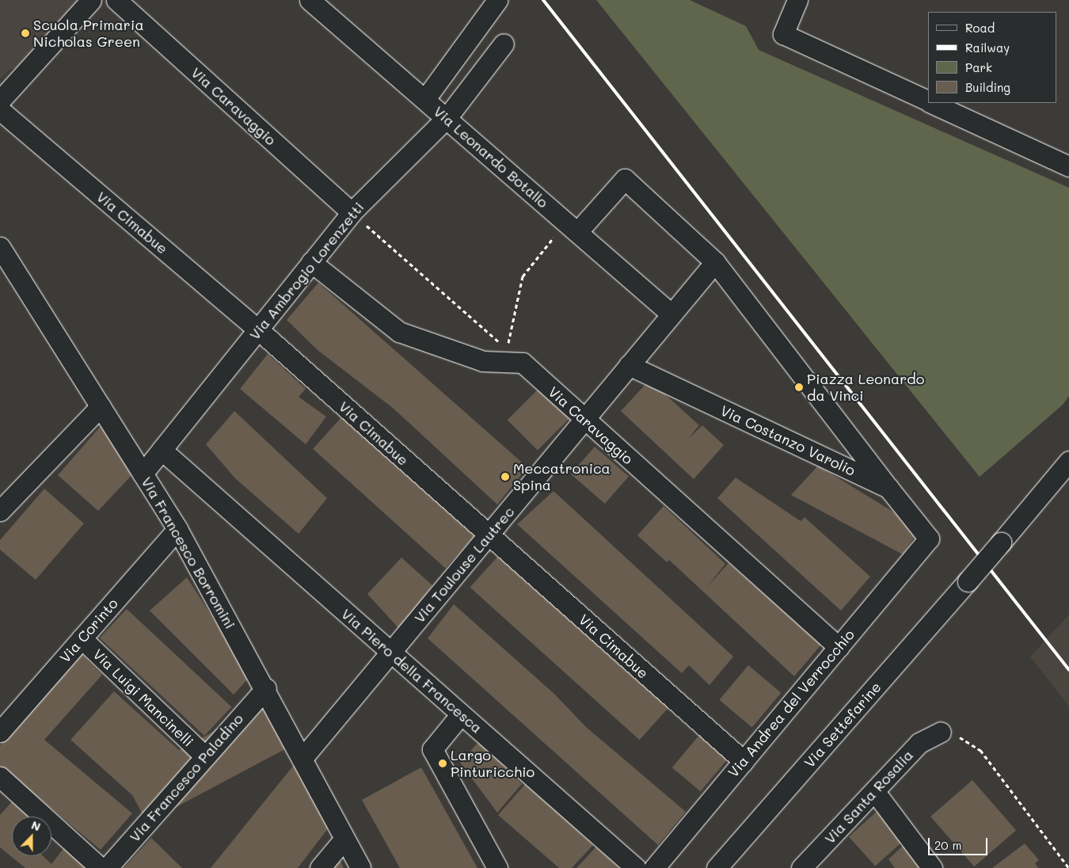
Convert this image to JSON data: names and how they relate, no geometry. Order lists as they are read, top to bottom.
{
  "streets": {
    "street": [
      "Via Caravaggio",
      "Via Leonardo Botallo",
      "Via Cimabue",
      "Via Ambrogio Lorenzetti",
      "Via Costanzo Varolio",
      "Via Francesco Borromini",
      "Via Toulouse Lautrec",
      "Via Corinto",
      "Via Piero della Francesca",
      "Via Luigi Mancinelli",
      "Via Andrea del Verrocchio",
      "Via Settefarine",
      "Via Francesco Paladino",
      "Via Santa Rosalia"
    ]
  },
  "crossings": [
    ["Via Caravaggio", "Via Ambrogio Lorenzetti"],
    ["Via Caravaggio", "Via Toulouse Lautrec"],
    ["Via Caravaggio", "Via Andrea del Verrocchio"],
    ["Via Leonardo Botallo", "Via Ambrogio Lorenzetti"],
    ["Via Leonardo Botallo", "Via Toulouse Lautrec"],
    ["Via Cimabue", "Via Ambrogio Lorenzetti"],
    ["Via Cimabue", "Via Toulouse Lautrec"],
    ["Via Cimabue", "Via Andrea del Verrocchio"],
    ["Via Ambrogio Lorenzetti", "Via Francesco Borromini"],
    ["Via Ambrogio Lorenzetti", "Via Piero della Francesca"],
    ["Via Costanzo Varolio", "Via Toulouse Lautrec"],
    ["Via Costanzo Varolio", "Via Andrea del Verrocchio"],
    ["Via Francesco Borromini", "Via Toulouse Lautrec"],
    ["Via Francesco Borromini", "Via Corinto"],
    ["Via Francesco Borromini", "Via Francesco Paladino"],
    ["Via Toulouse Lautrec", "Via Piero della Francesca"],
    ["Via Corinto", "Via Luigi Mancinelli"],
    ["Via Luigi Mancinelli", "Via Francesco Paladino"]
  ],
  "places": [
    "Scuola Primaria Nicholas Green",
    "Piazza Leonardo da Vinci",
    "Meccatronica Spina",
    "Largo Pinturicchio"
  ],
  "legend": [
    "Road",
    "Railway",
    "Park",
    "Building"
  ],
  "scale_bar": "20 m",
  "north": "top"
}
